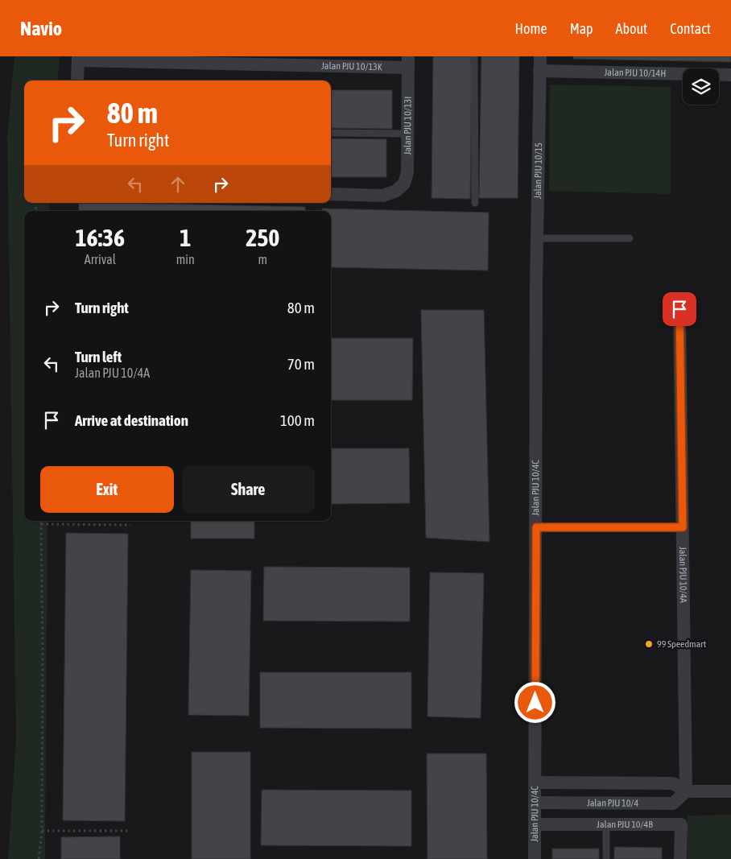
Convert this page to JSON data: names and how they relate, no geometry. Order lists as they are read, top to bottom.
{
  "streets": {
    "street": [
      "Jalan PJU 10/13K",
      "Jalan PJU 10/14H",
      "Jalan PJU 10/13I",
      "Jalan PJU 10/15",
      "Jalan PJU 10/4C",
      "Jalan PJU 10/4A",
      "Jalan PJU 10/4",
      "Jalan PJU 10/4B"
    ]
  },
  "crossings": [
    ["Jalan PJU 10/13K", "Jalan PJU 10/13I"],
    ["Jalan PJU 10/14H", "Jalan PJU 10/15"],
    ["Jalan PJU 10/15", "Jalan PJU 10/4C"],
    ["Jalan PJU 10/4C", "Jalan PJU 10/4"],
    ["Jalan PJU 10/4C", "Jalan PJU 10/4B"],
    ["Jalan PJU 10/4A", "Jalan PJU 10/4"]
  ],
  "places": ["99 Speedmart"],
  "page": {
    "header": "Navio",
    "nav": [
      "Home",
      "Map",
      "About",
      "Contact"
    ],
    "turn": ["80 m", "Turn right"],
    "eta": [
      "16:36",
      "Arrival",
      "1",
      "min",
      "250",
      "m"
    ],
    "list": [
      {
        "name": "Turn right",
        "value": "80 m"
      },
      {
        "name": "Turn left",
        "note": "Jalan PJU 10/4A",
        "value": "70 m"
      },
      {
        "name": "Arrive at destination",
        "value": "100 m"
      }
    ],
    "buttons": ["Exit", "Share"]
  }
}
